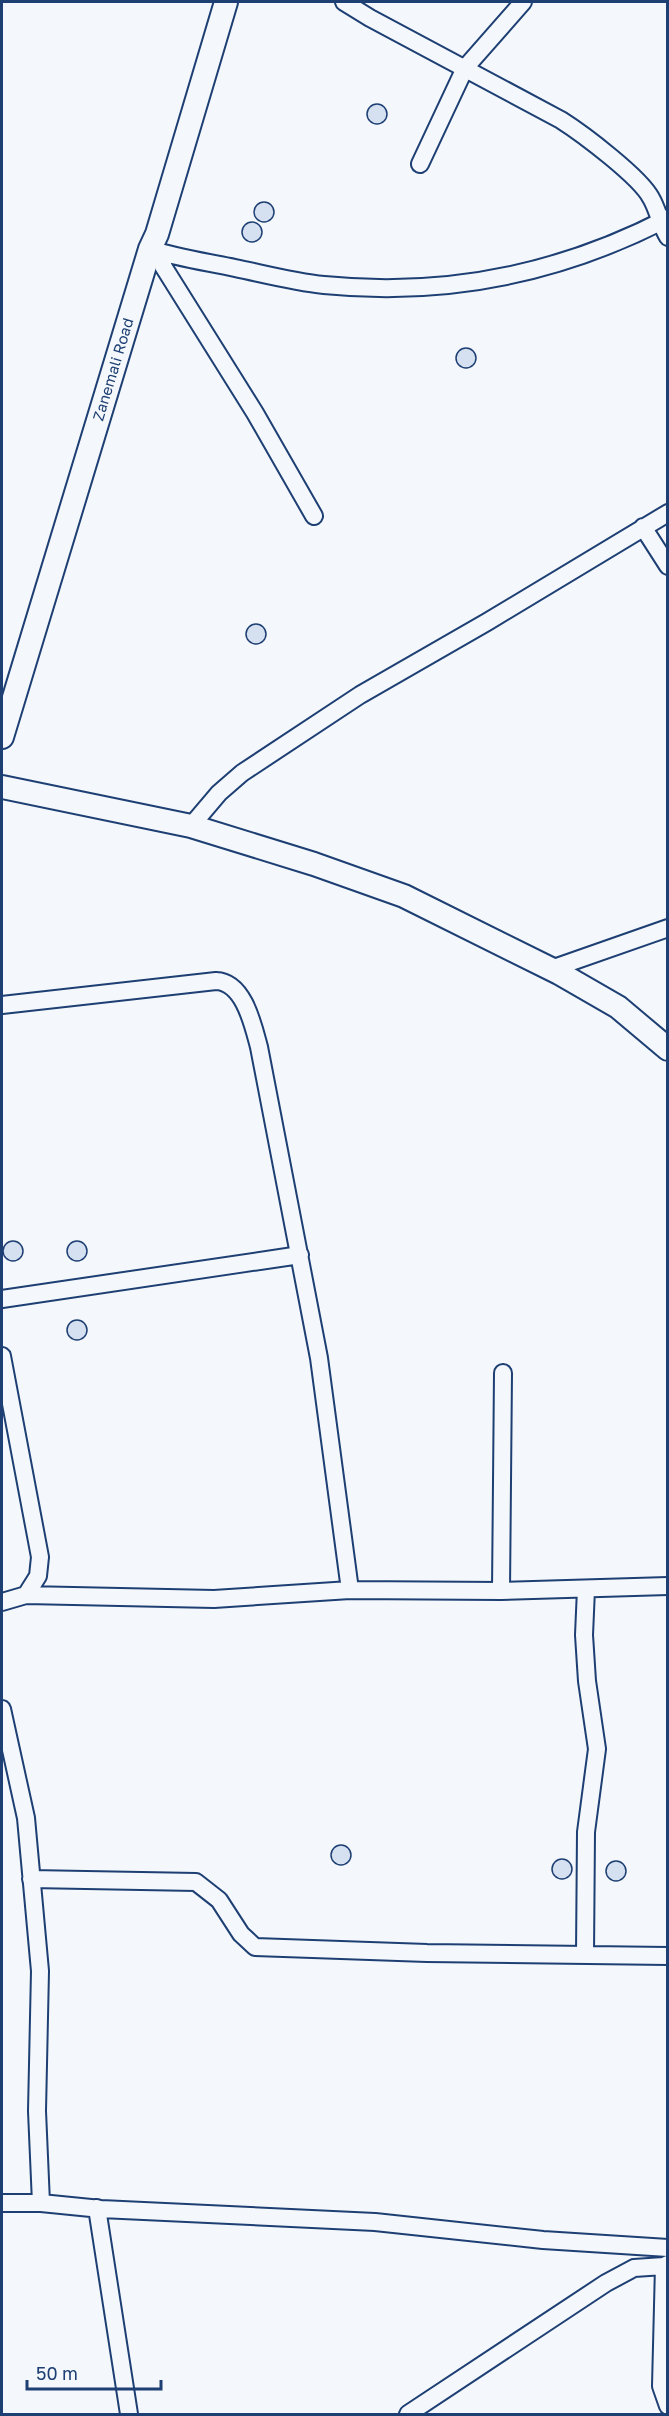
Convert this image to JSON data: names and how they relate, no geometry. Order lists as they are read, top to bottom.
{
  "streets": {
    "street": ["Zanemali Road"]
  },
  "scale_bar": "50 m"
}
